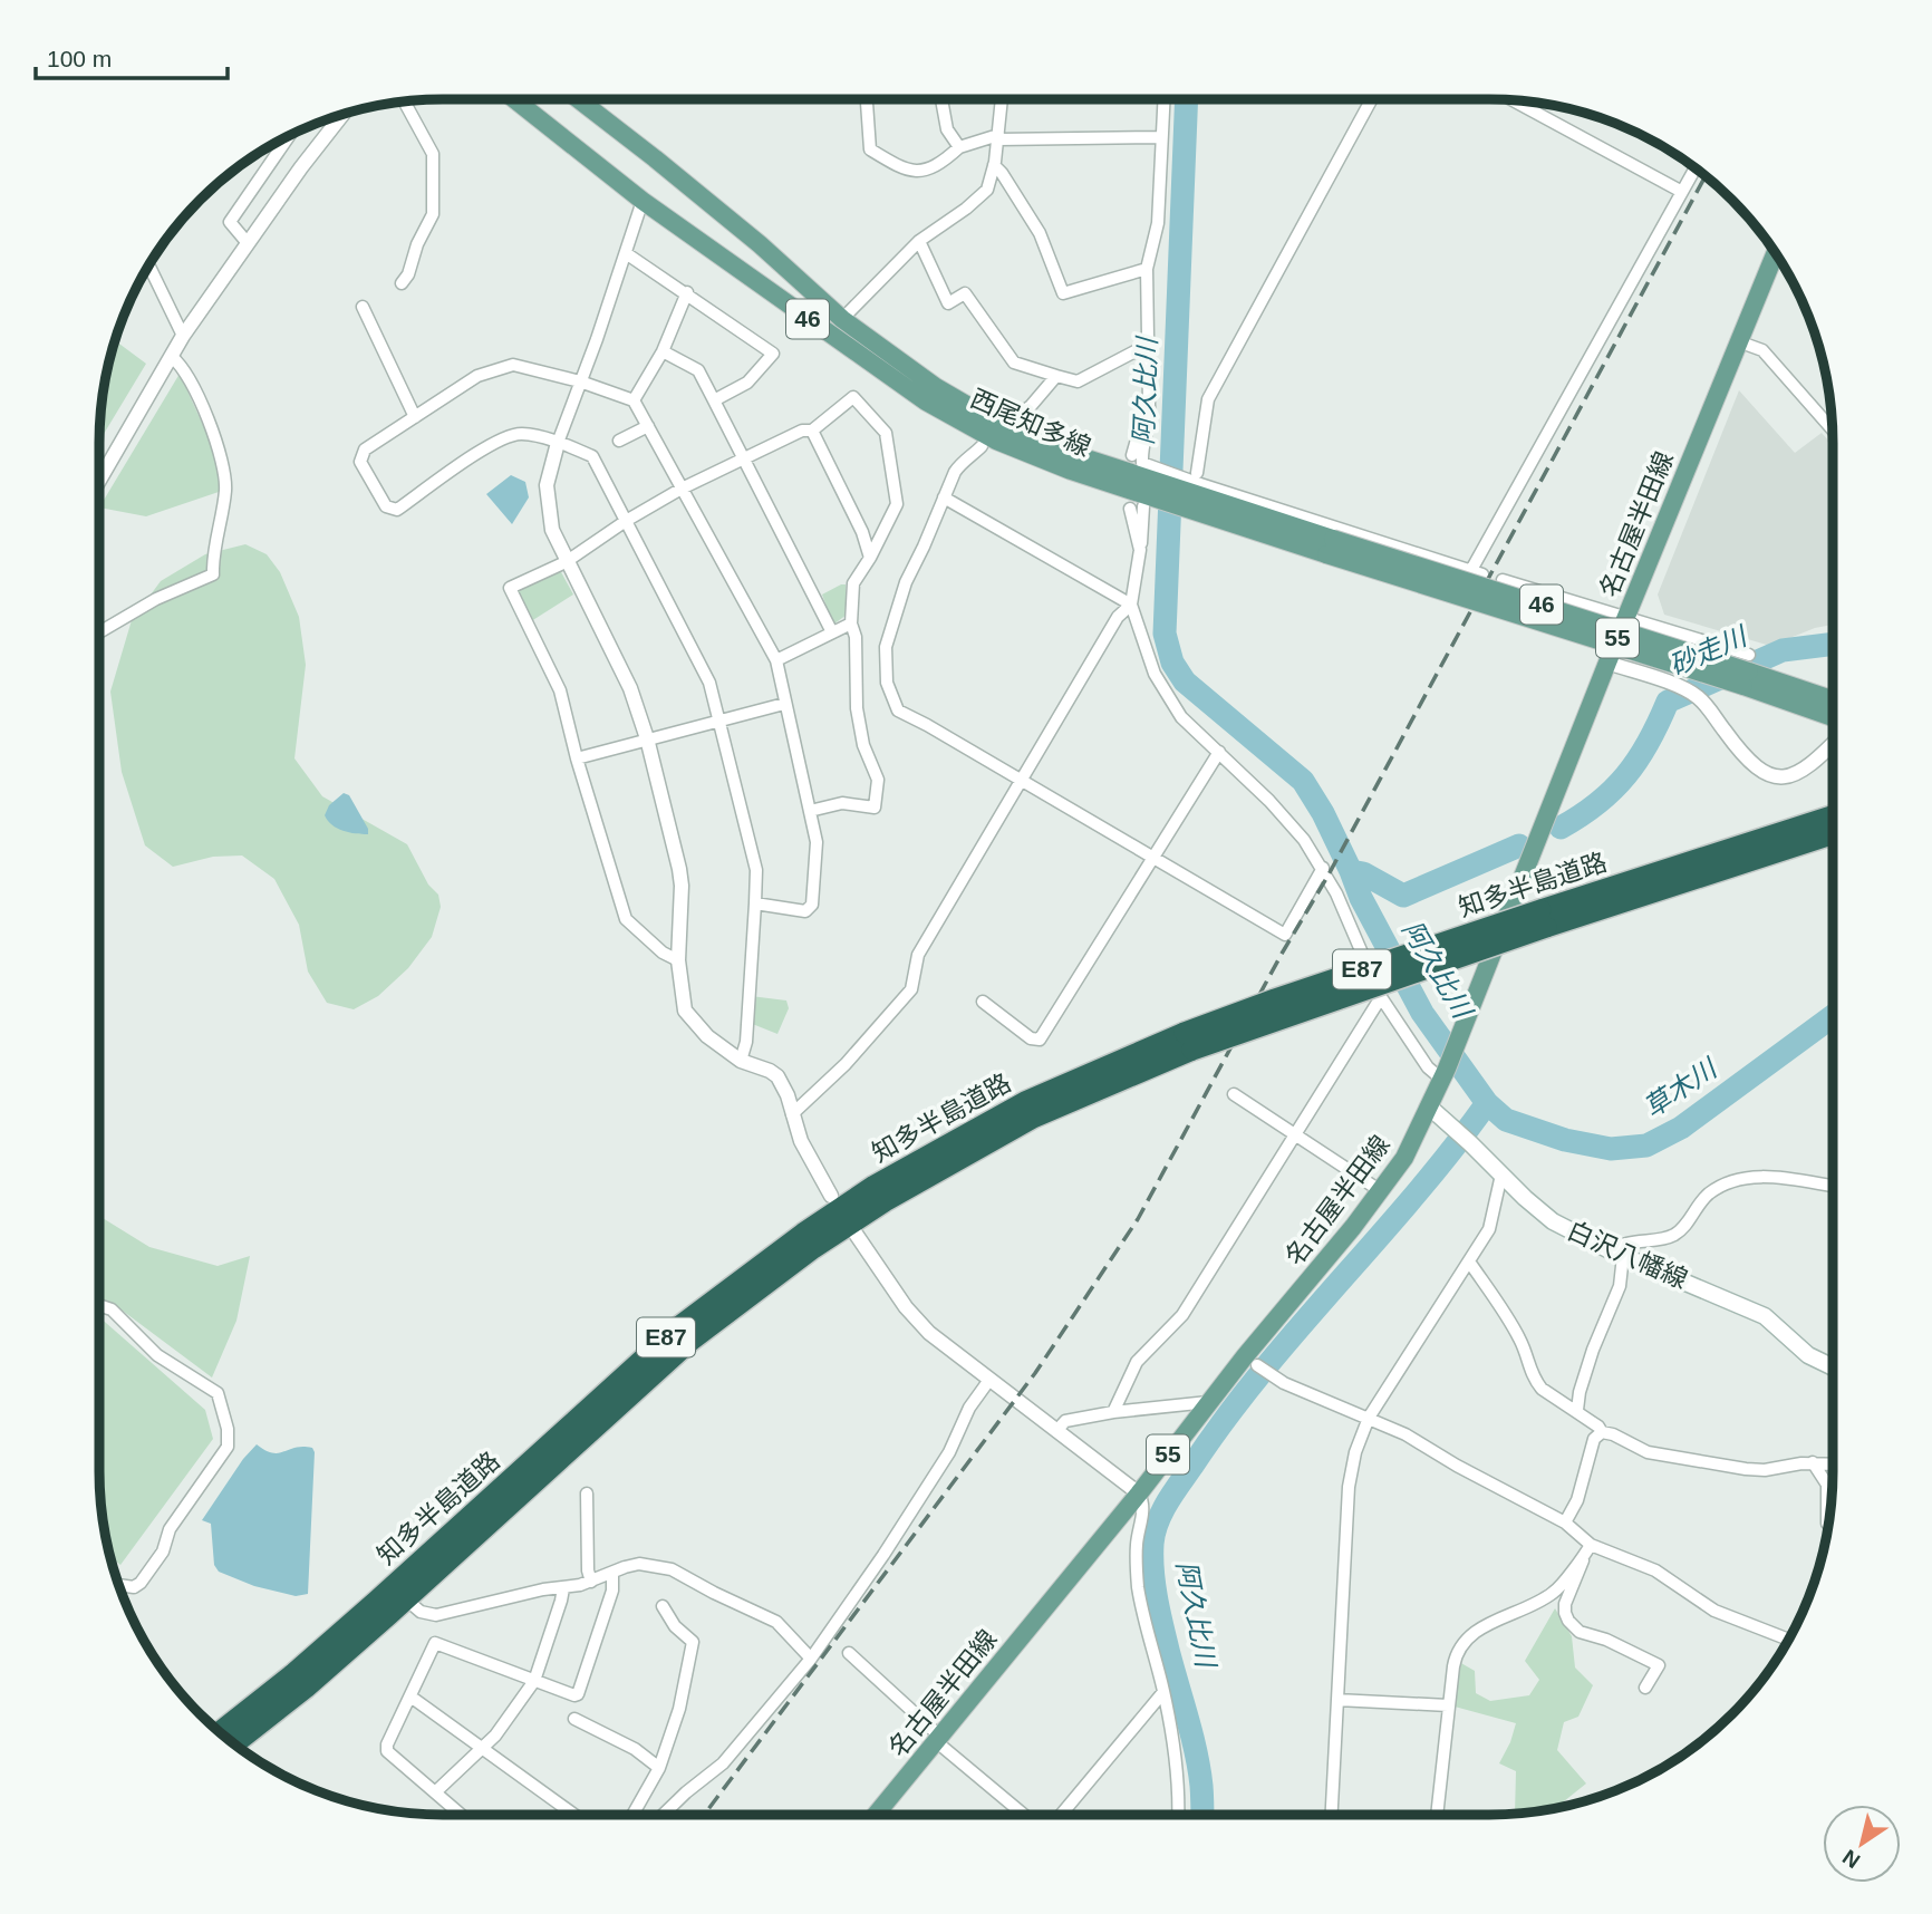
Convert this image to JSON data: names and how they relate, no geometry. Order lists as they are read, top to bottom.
{
  "streets": {
    "highway": ["知多半島道路", "E87"],
    "main road": [
      "46",
      "西尾知多線",
      "名古屋半田線",
      "55",
      "白沢八幡線"
    ]
  },
  "crossings": [
    ["名古屋半田線", "白沢八幡線"]
  ],
  "water": ["阿久比川", "砂走川", "草木川"],
  "scale_bar": "100 m",
  "north": "bottom left"
}
